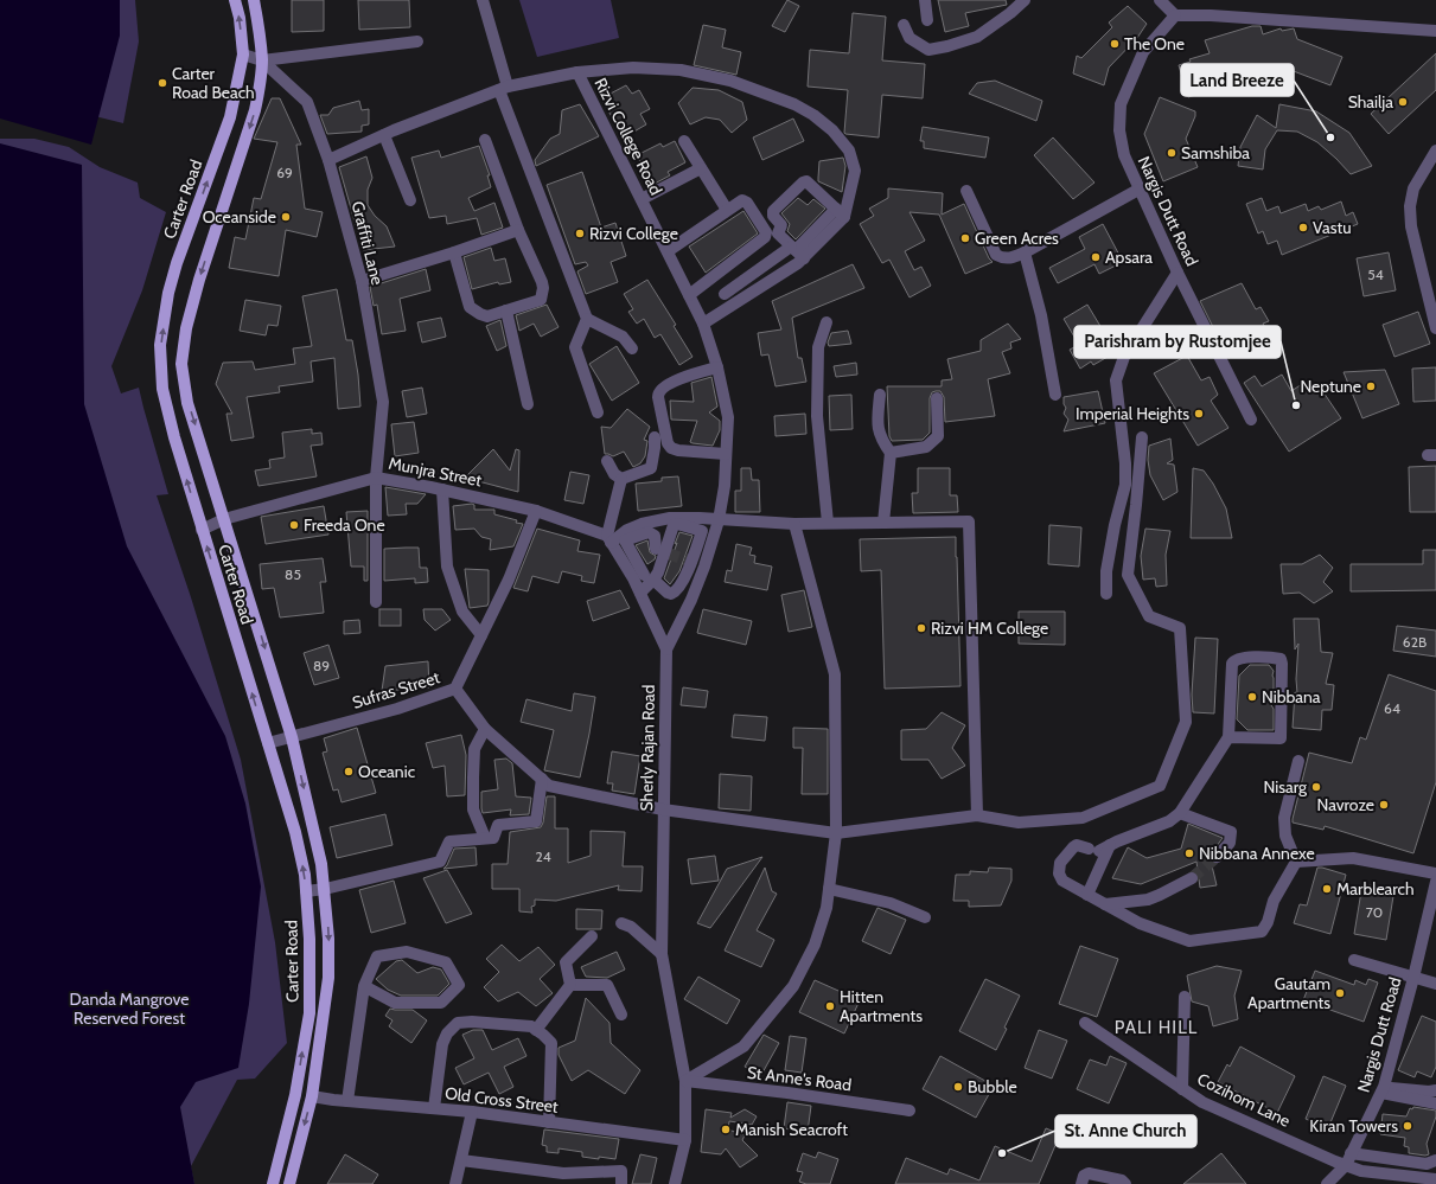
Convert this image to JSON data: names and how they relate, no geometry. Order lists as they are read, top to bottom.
{
  "streets": {
    "main road": ["Carter Road"],
    "street": [
      "Rizvi College Road",
      "Nargis Dutt Road",
      "Graffiti Lane",
      "Munjra Street",
      "Sufras Street",
      "Sherly Rajan Road",
      "St Anne's Road",
      "Old Cross Street",
      "Cozihom Lane"
    ]
  },
  "crossings": [
    ["Rizvi College Road", "Graffiti Lane"],
    ["Rizvi College Road", "Sherly Rajan Road"],
    ["Carter Road", "Graffiti Lane"],
    ["Carter Road", "Munjra Street"],
    ["Carter Road", "Sufras Street"],
    ["Carter Road", "Old Cross Street"],
    ["Nargis Dutt Road", "Cozihom Lane"],
    ["Graffiti Lane", "Munjra Street"],
    ["Munjra Street", "Sufras Street"],
    ["Sherly Rajan Road", "St Anne's Road"],
    ["Sherly Rajan Road", "Old Cross Street"]
  ],
  "districts": ["PALI HILL"],
  "parks": ["Danda Mangrove Reserved Forest"],
  "places": [
    "The One",
    "Carter Road Beach",
    "Shailja",
    "Land Breeze",
    "Samshiba",
    "Oceanside",
    "Vastu",
    "Rizvi College",
    "Green Acres",
    "Apsara",
    "Neptune",
    "Parishram by Rustomjee",
    "Imperial Heights",
    "Freeda One",
    "Rizvi HM College",
    "Nibbana",
    "Oceanic",
    "Nisarg",
    "Navroze",
    "Nibbana Annexe",
    "Marblearch",
    "Gautam Apartments",
    "Hitten Apartments",
    "Bubble",
    "Kiran Towers",
    "Manish Seacroft",
    "St. Anne Church"
  ],
  "house_numbers": [
    "69",
    "54",
    "85",
    "62B",
    "89",
    "64",
    "24",
    "70"
  ]
}
